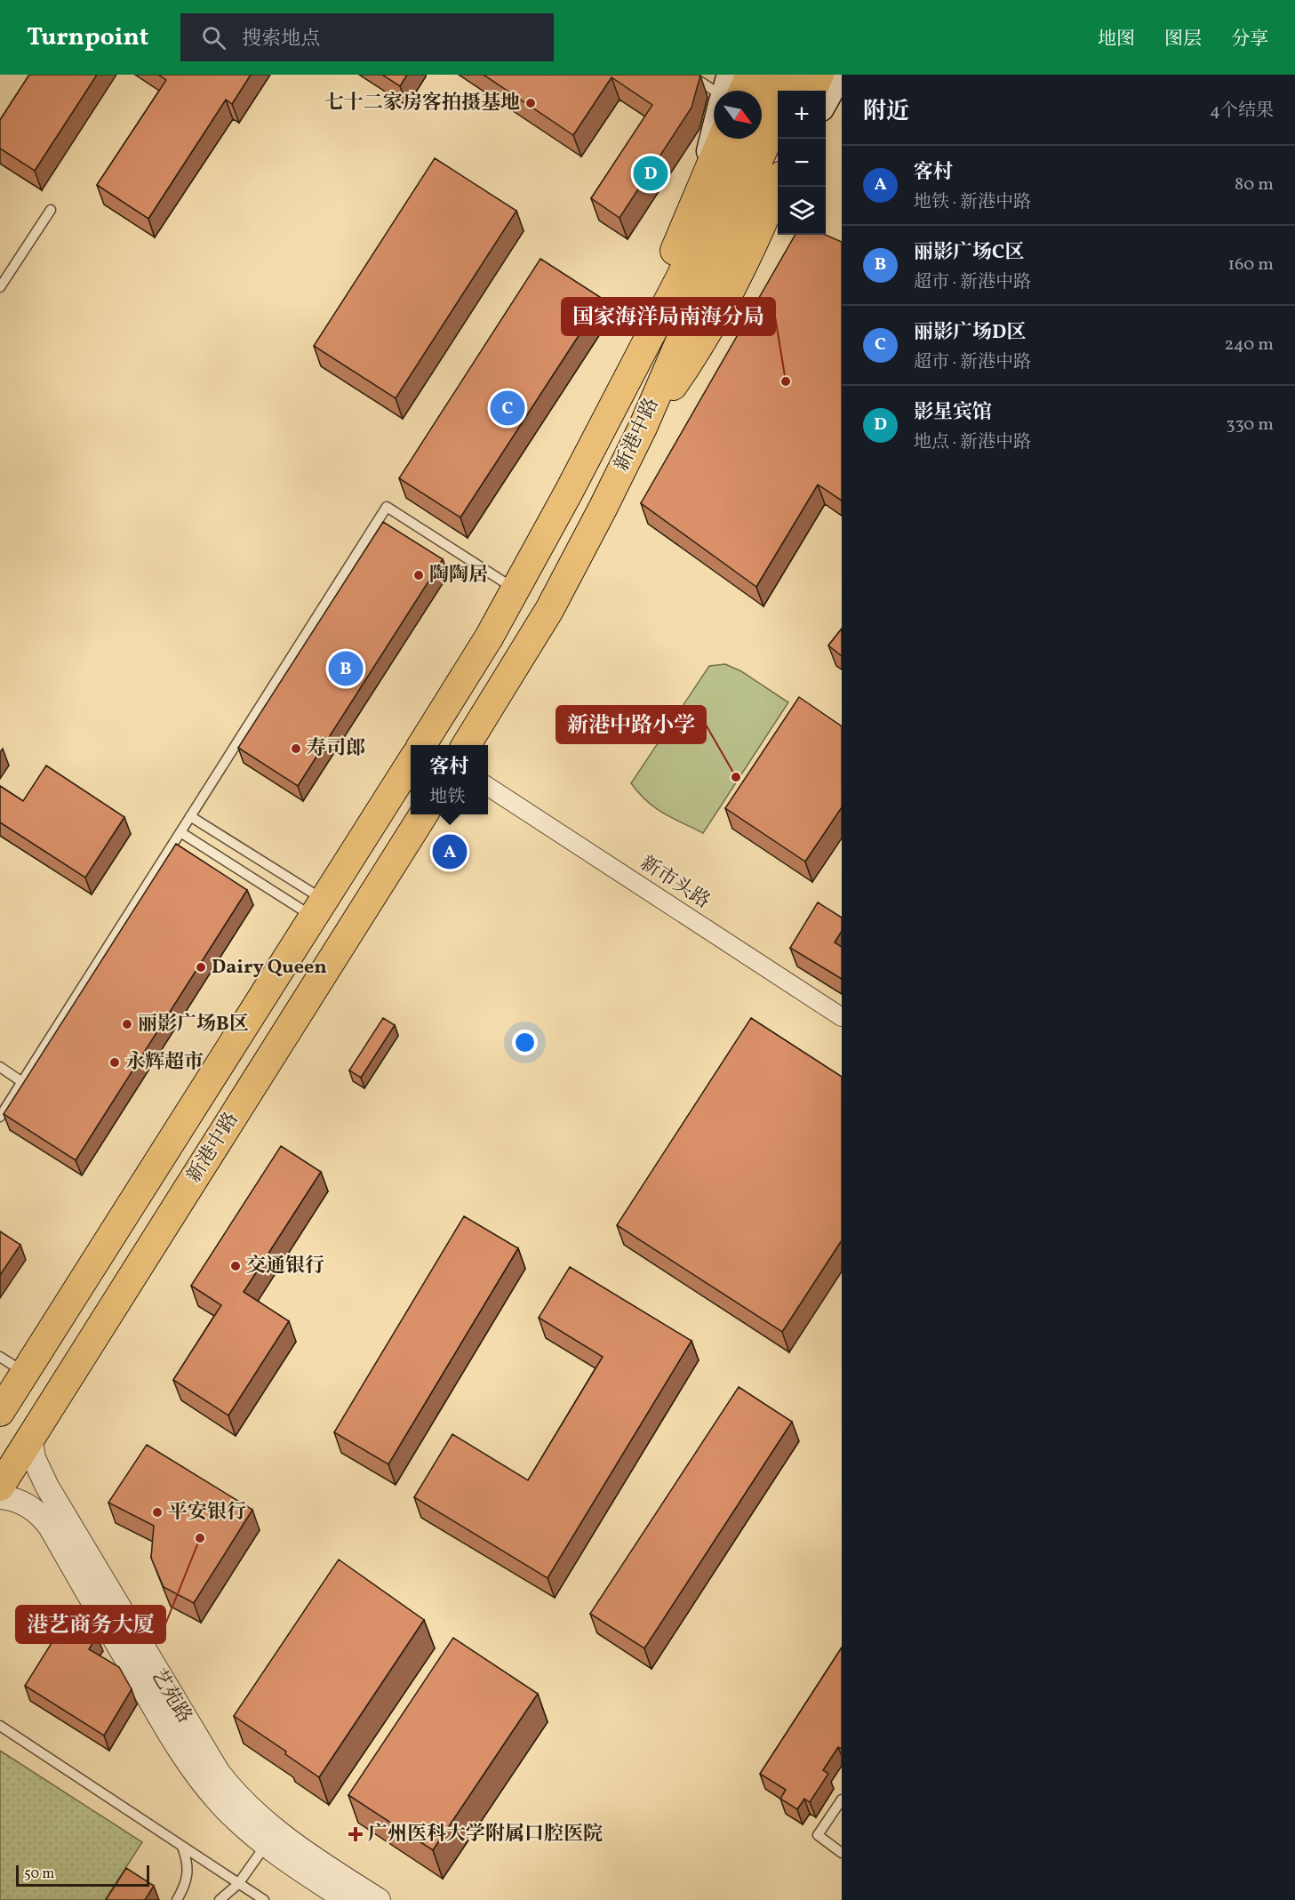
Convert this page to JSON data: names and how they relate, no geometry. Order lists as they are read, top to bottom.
{
  "streets": {
    "main road": ["新港中路"],
    "street": ["新市头路", "艺苑路"]
  },
  "crossings": [
    ["新港中路", "艺苑路"]
  ],
  "places": {
    "other": [
      "七十二家房客拍摄基地",
      "国家海洋局南海分局",
      "陶陶居",
      "寿司郎",
      "新港中路小学",
      "Dairy Queen",
      "丽影广场B区",
      "永辉超市",
      "交通银行",
      "平安银行",
      "港艺商务大厦"
    ],
    "health": ["广州医科大学附属口腔医院"]
  },
  "scale_bar": "50 m",
  "north": "bottom right",
  "page": {
    "header": "Turnpoint",
    "search": "搜索地点",
    "nav": ["地图", "图层", "分享"],
    "heading": ["附近", "4个结果"],
    "map_buttons": ["+", "−"],
    "list": [
      {
        "mark": "A",
        "name": "客村",
        "note": "地铁 · 新港中路",
        "value": "80 m"
      },
      {
        "mark": "B",
        "name": "丽影广场C区",
        "note": "超市 · 新港中路",
        "value": "160 m"
      },
      {
        "mark": "C",
        "name": "丽影广场D区",
        "note": "超市 · 新港中路",
        "value": "240 m"
      },
      {
        "mark": "D",
        "name": "影星宾馆",
        "note": "地点 · 新港中路",
        "value": "330 m"
      }
    ],
    "pins": [
      "D",
      "C",
      "B",
      "A"
    ],
    "popup": ["客村", "地铁"],
    "scale": "50 m"
  }
}
